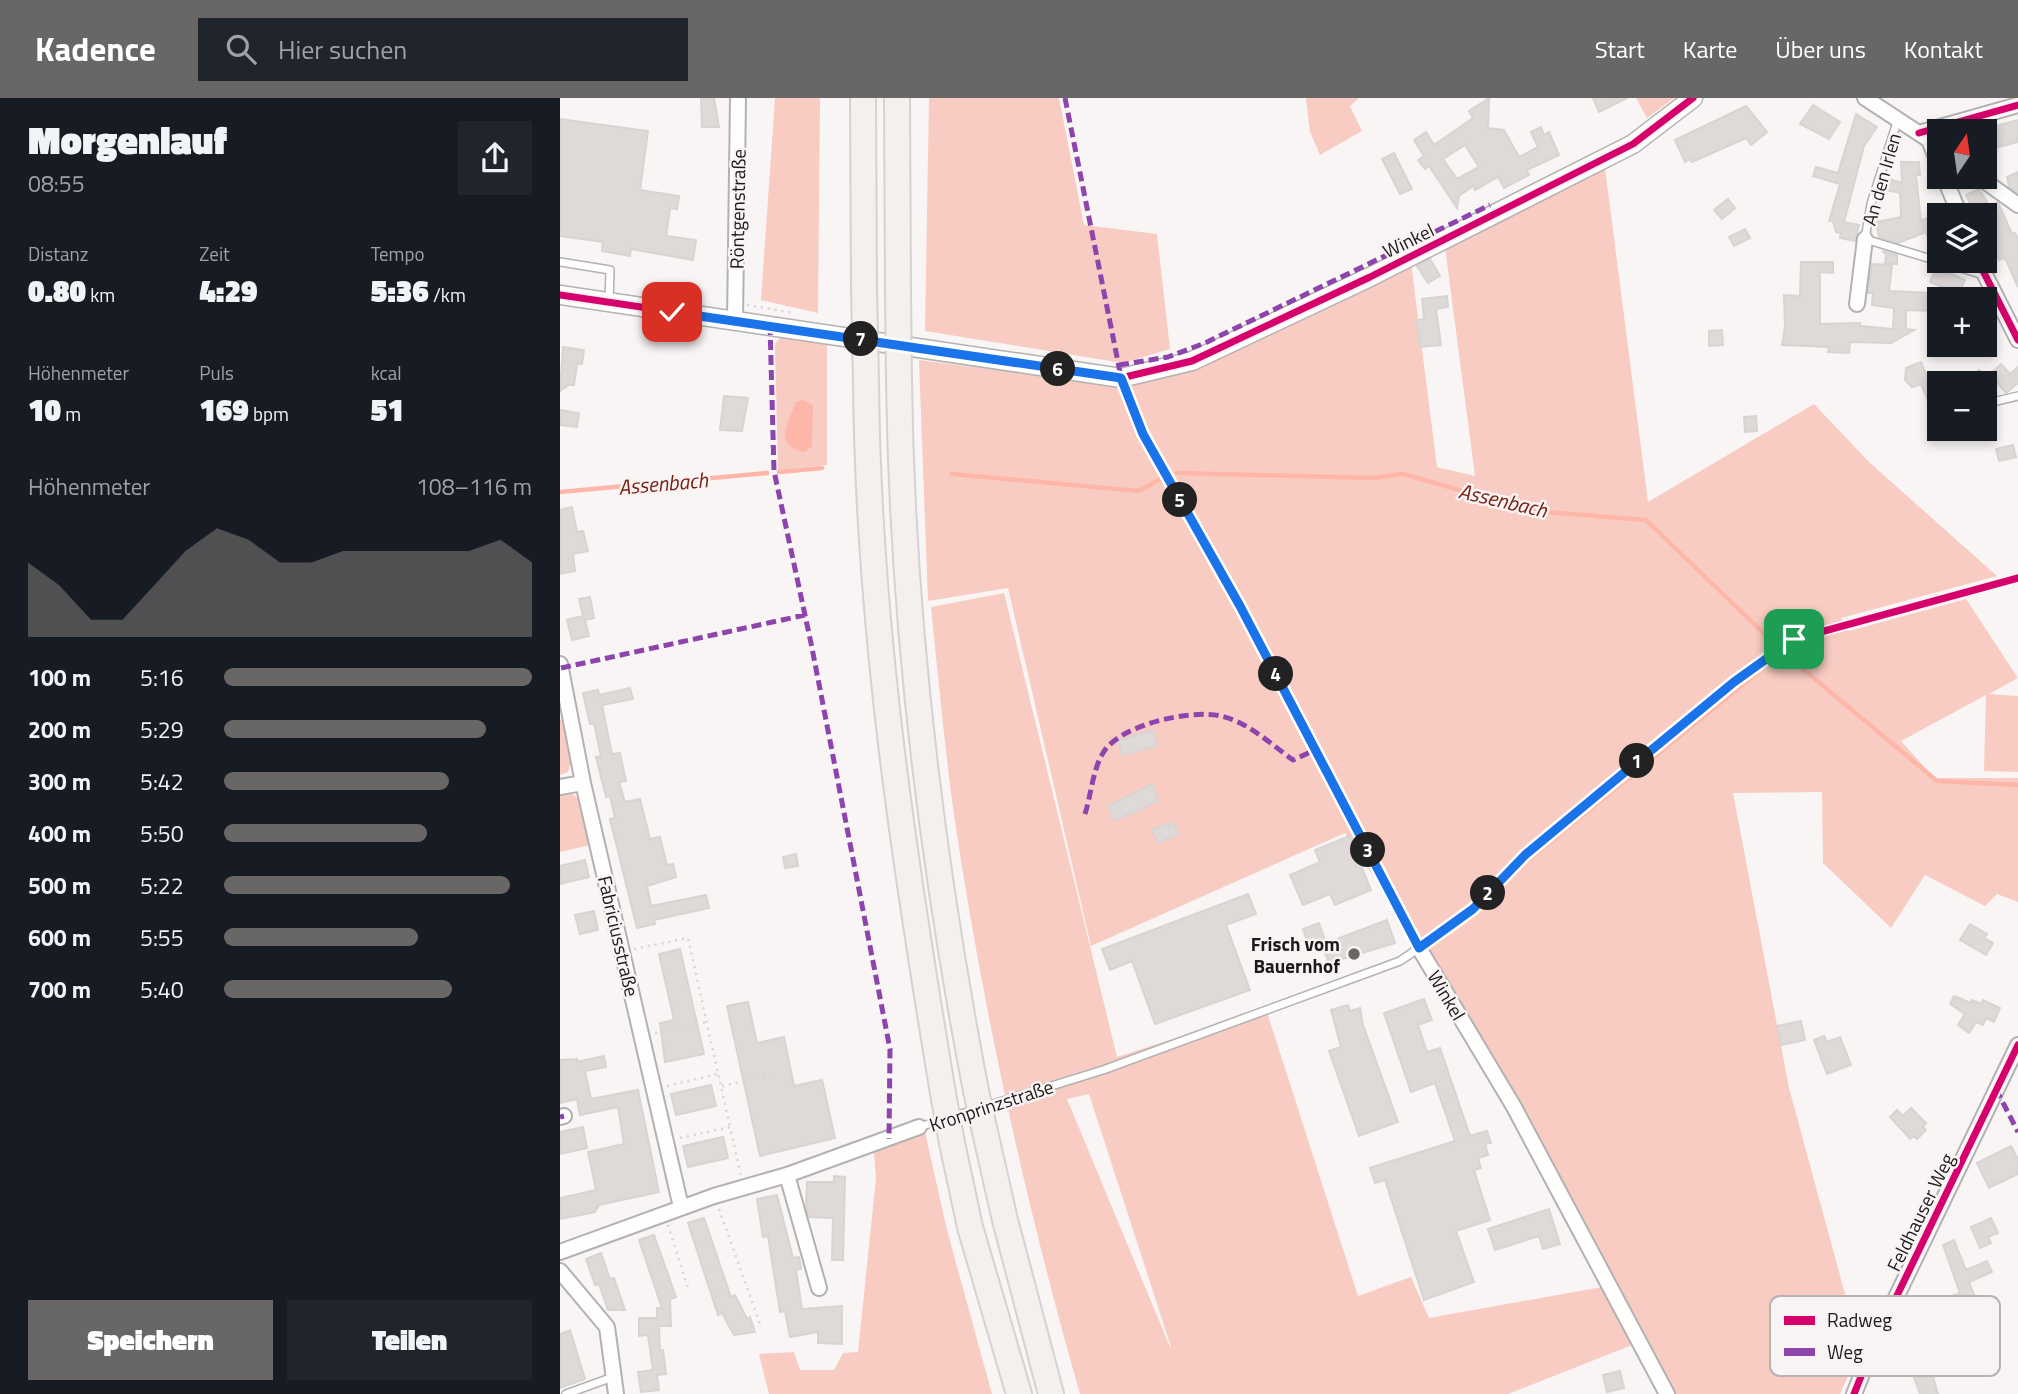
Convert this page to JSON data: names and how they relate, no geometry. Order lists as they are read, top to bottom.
{
  "streets": {
    "street": [
      "Röntgenstraße",
      "Winkel",
      "Fabriciusstraße",
      "Kronprinzstraße",
      "Feldhauser Weg"
    ],
    "lane": ["An den Irlen"]
  },
  "crossings": [
    ["Winkel", "Kronprinzstraße"],
    ["Fabriciusstraße", "Kronprinzstraße"]
  ],
  "water": ["Assenbach"],
  "places": ["Frisch vom Bauernhof"],
  "legend": ["Radweg", "Weg"],
  "north": "top",
  "page": {
    "header": "Kadence",
    "search": "Hier suchen",
    "nav": [
      "Start",
      "Karte",
      "Über uns",
      "Kontakt"
    ],
    "heading": ["Morgenlauf", "08:55"],
    "map_buttons": ["+", "−"],
    "stats": [
      ["Distanz", "0.80 km"],
      ["Zeit", "4:29"],
      ["Tempo", "5:36 /km"],
      ["Höhenmeter", "10 m"],
      ["Puls", "169 bpm"],
      ["kcal", "51"]
    ],
    "pins": [
      "7",
      "6",
      "5",
      "4",
      "1",
      "3",
      "2"
    ],
    "chart": ["Höhenmeter", "108–116 m"],
    "list": [
      {
        "name": "100 m",
        "note": "5:16"
      },
      {
        "name": "200 m",
        "note": "5:29"
      },
      {
        "name": "300 m",
        "note": "5:42"
      },
      {
        "name": "400 m",
        "note": "5:50"
      },
      {
        "name": "500 m",
        "note": "5:22"
      },
      {
        "name": "600 m",
        "note": "5:55"
      },
      {
        "name": "700 m",
        "note": "5:40"
      }
    ],
    "buttons": ["Speichern", "Teilen"]
  }
}
